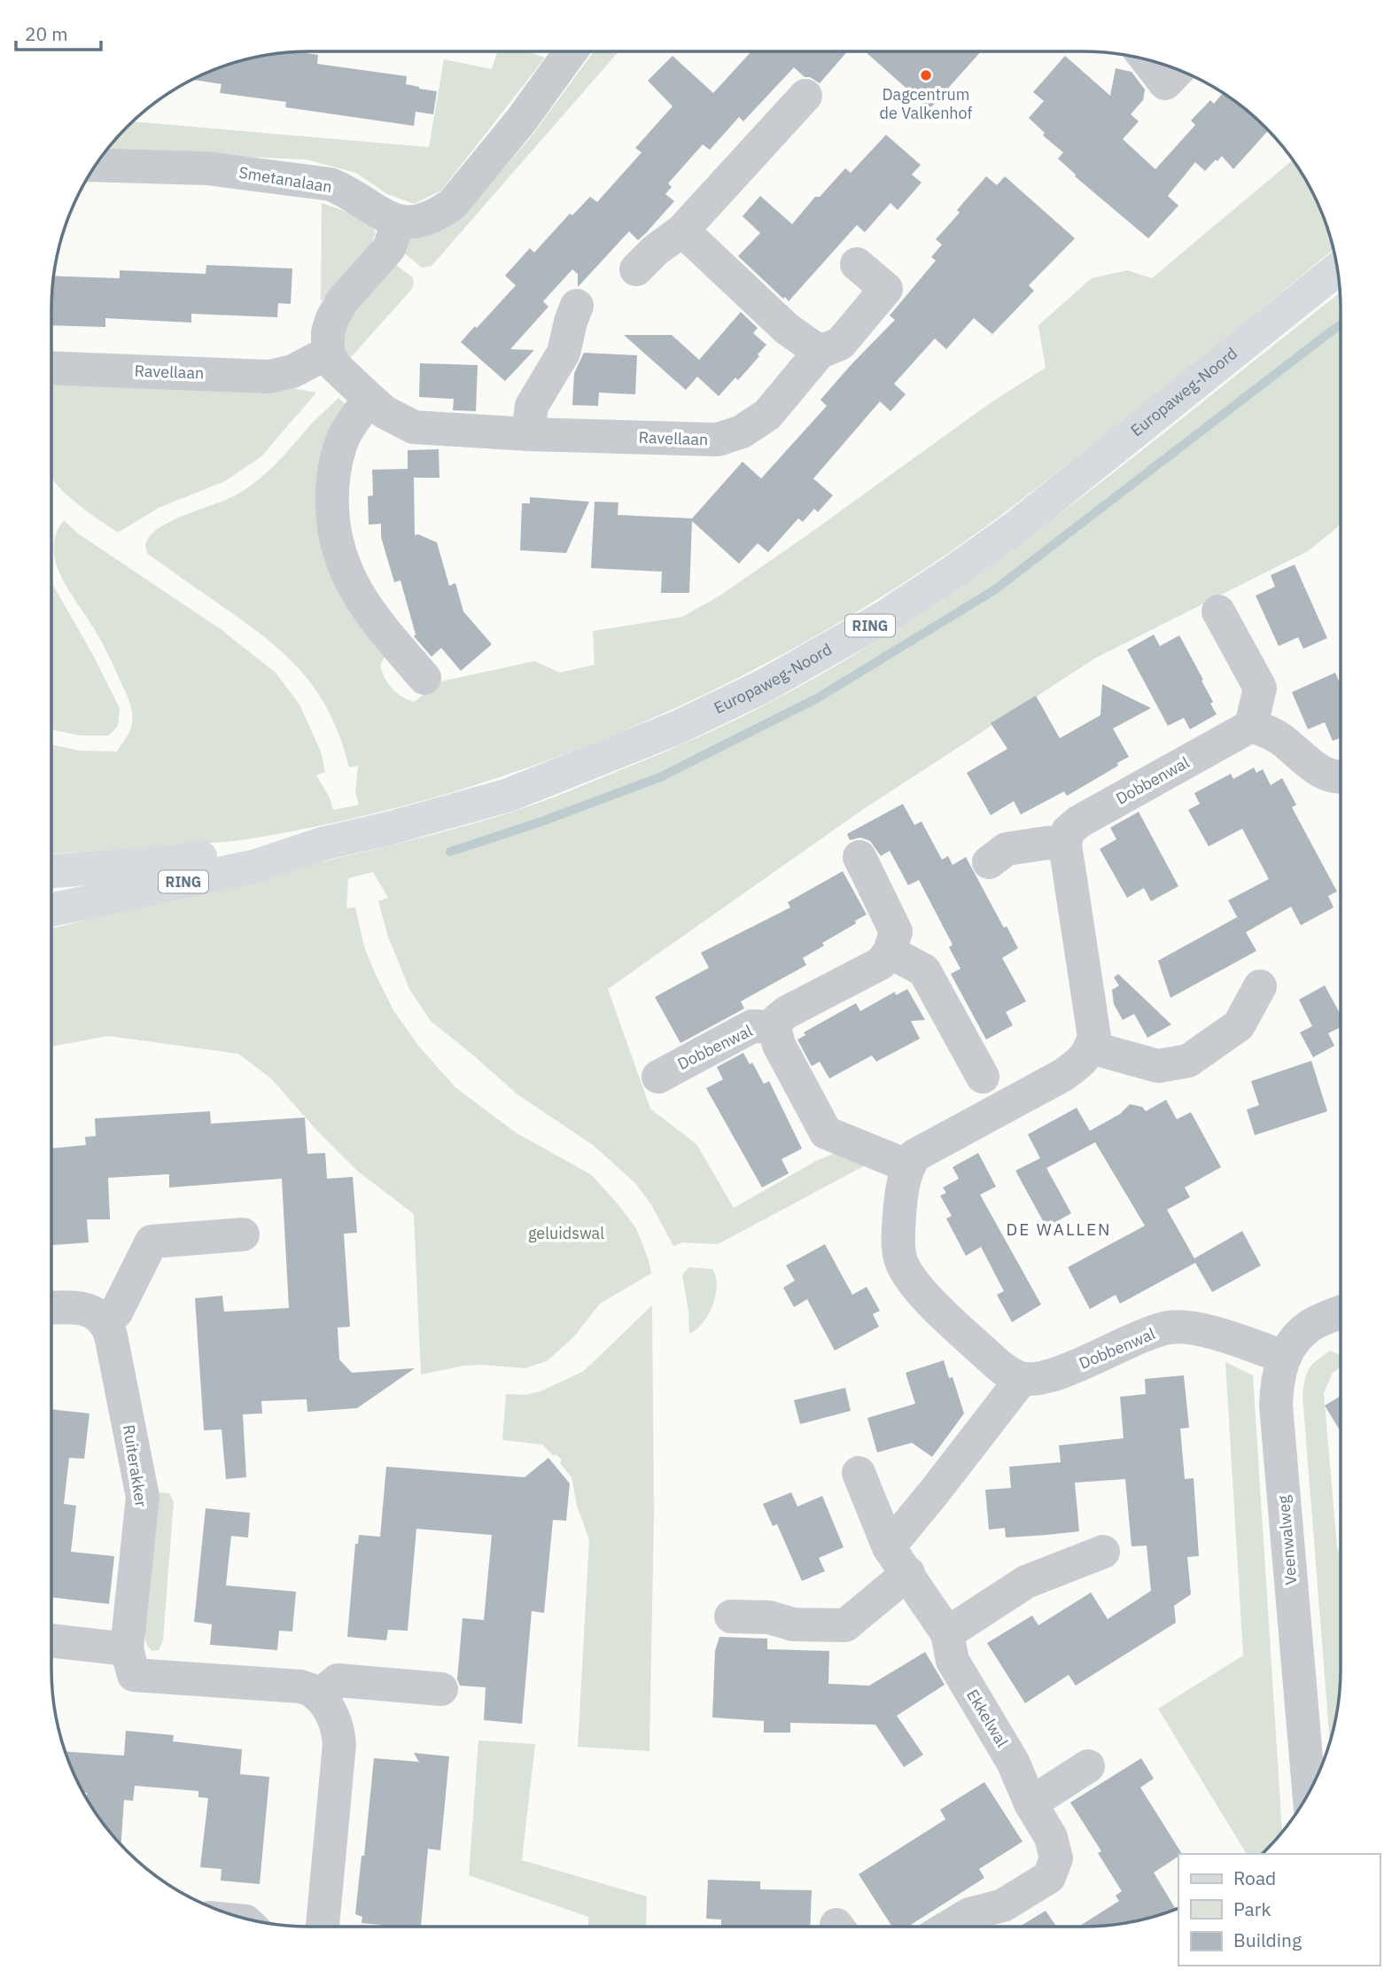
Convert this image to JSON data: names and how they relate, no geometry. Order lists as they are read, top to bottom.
{
  "streets": {
    "main road": ["Europaweg-Noord", "RING"],
    "street": [
      "Smetanalaan",
      "Ravellaan",
      "Dobbenwal",
      "Ruiterakker",
      "Veenwalweg",
      "Ekkelwal"
    ]
  },
  "crossings": [
    ["Dobbenwal", "Veenwalweg"]
  ],
  "districts": ["DE WALLEN"],
  "parks": ["geluidswal"],
  "places": ["Dagcentrum de Valkenhof"],
  "legend": ["Road", "Park", "Building"],
  "scale_bar": "20 m"
}
